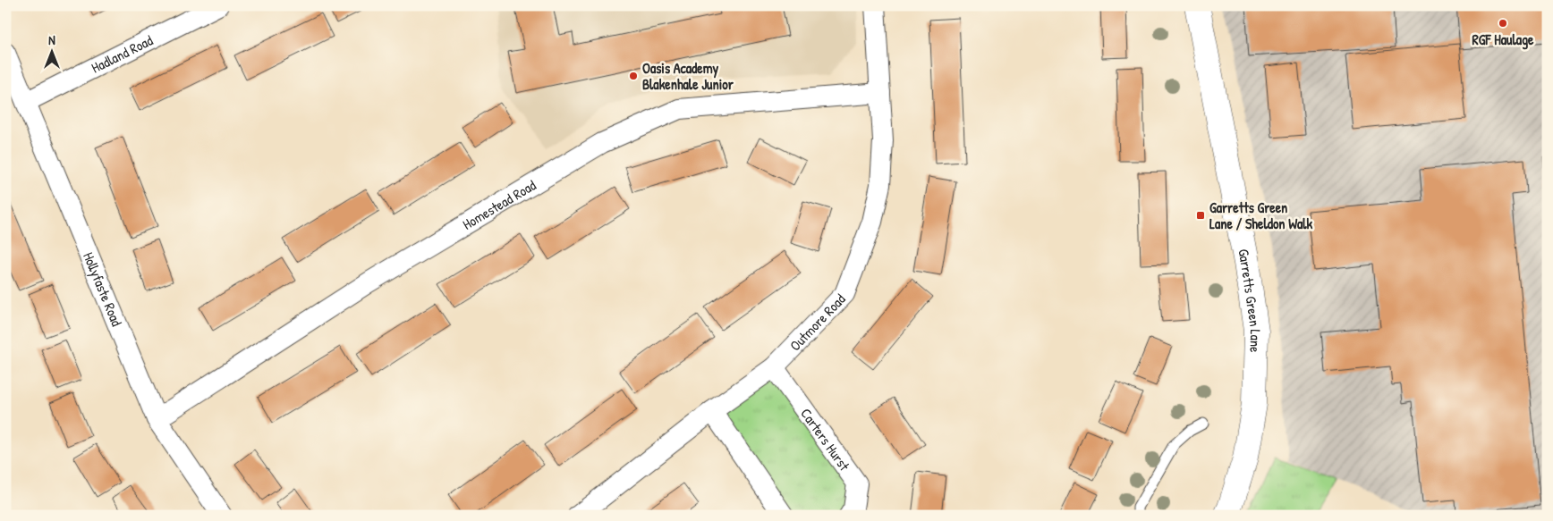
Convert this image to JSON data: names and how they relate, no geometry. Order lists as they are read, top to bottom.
{
  "streets": {
    "street": [
      "Hadland Road",
      "Homestead Road",
      "Hollyfaste Road",
      "Garretts Green Lane",
      "Outmore Road",
      "Carters Hurst"
    ]
  },
  "crossings": [
    ["Hadland Road", "Hollyfaste Road"],
    ["Homestead Road", "Hollyfaste Road"],
    ["Homestead Road", "Outmore Road"],
    ["Outmore Road", "Carters Hurst"]
  ],
  "places": {
    "other": ["RGF Haulage", "Oasis Academy Blakenhale Junior"],
    "transit": ["Garretts Green Lane / Sheldon Walk"]
  },
  "north": "top"
}
